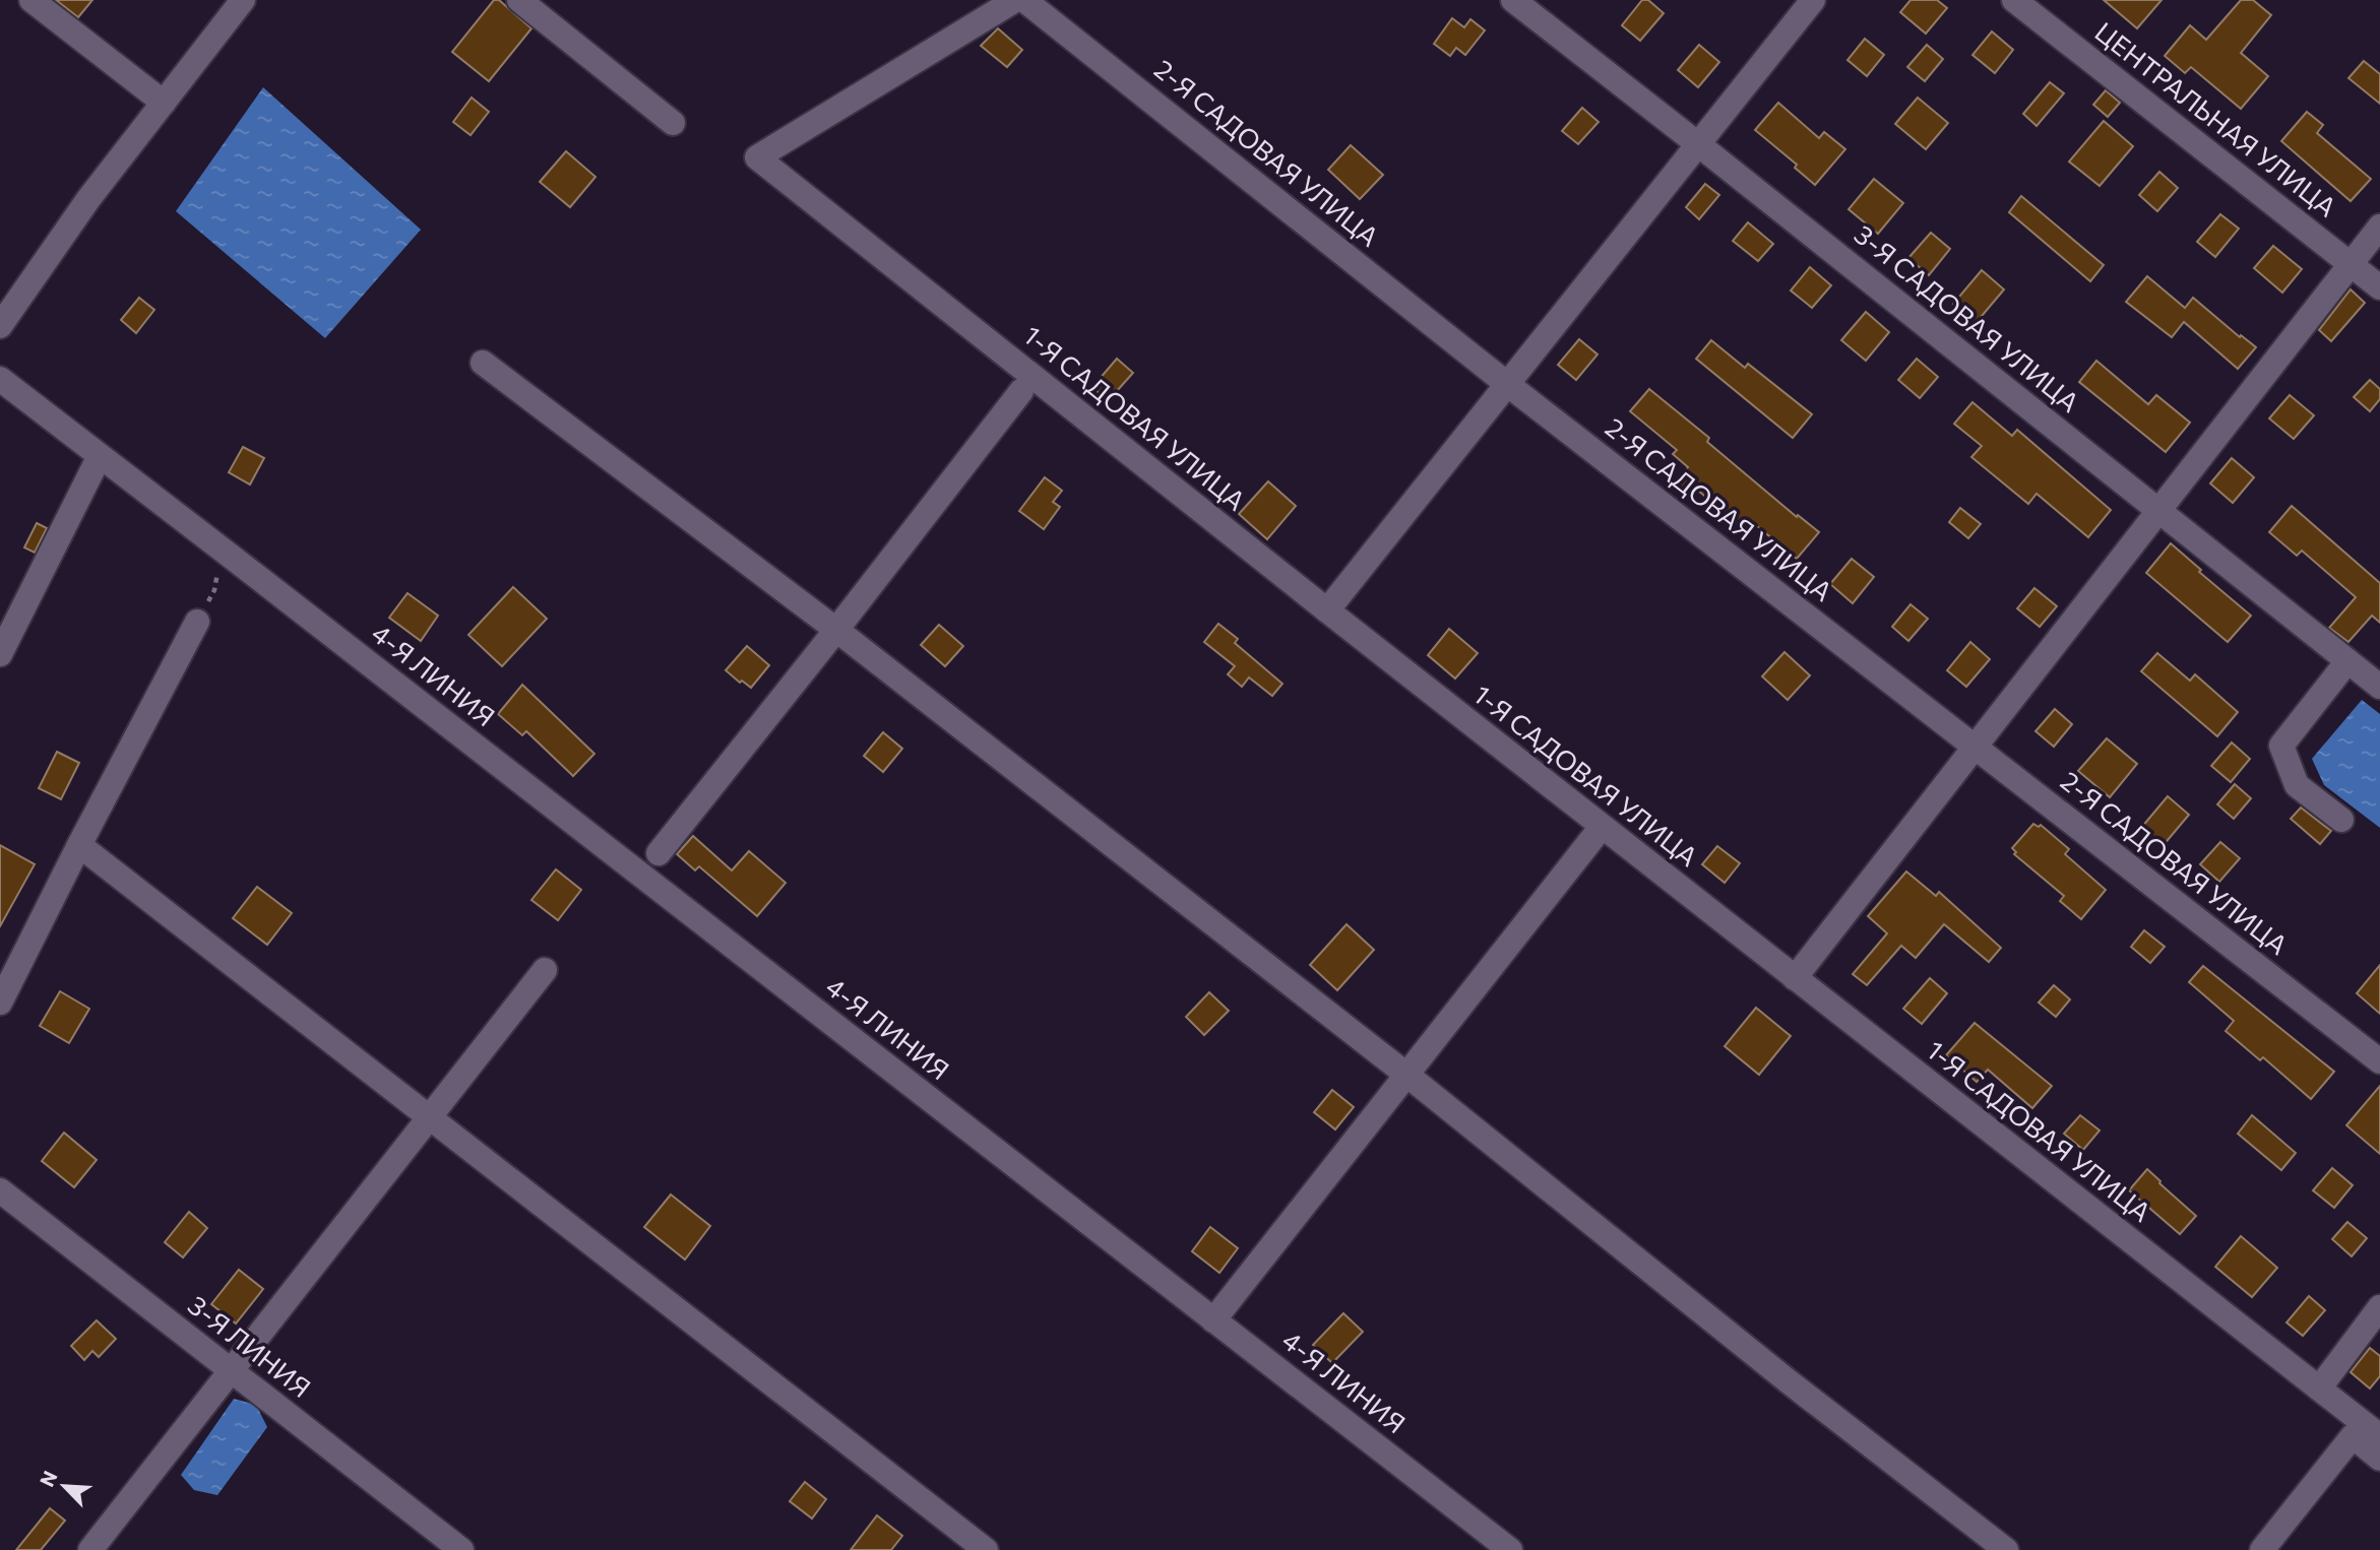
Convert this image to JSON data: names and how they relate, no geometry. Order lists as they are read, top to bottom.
{
  "streets": {
    "street": [
      "ЦЕНТРАЛЬНАЯ УЛИЦА",
      "2-Я САДОВАЯ УЛИЦА",
      "3-Я САДОВАЯ УЛИЦА",
      "1-Я САДОВАЯ УЛИЦА",
      "4-Я ЛИНИЯ",
      "3-Я ЛИНИЯ"
    ]
  },
  "north": "top left"
}
